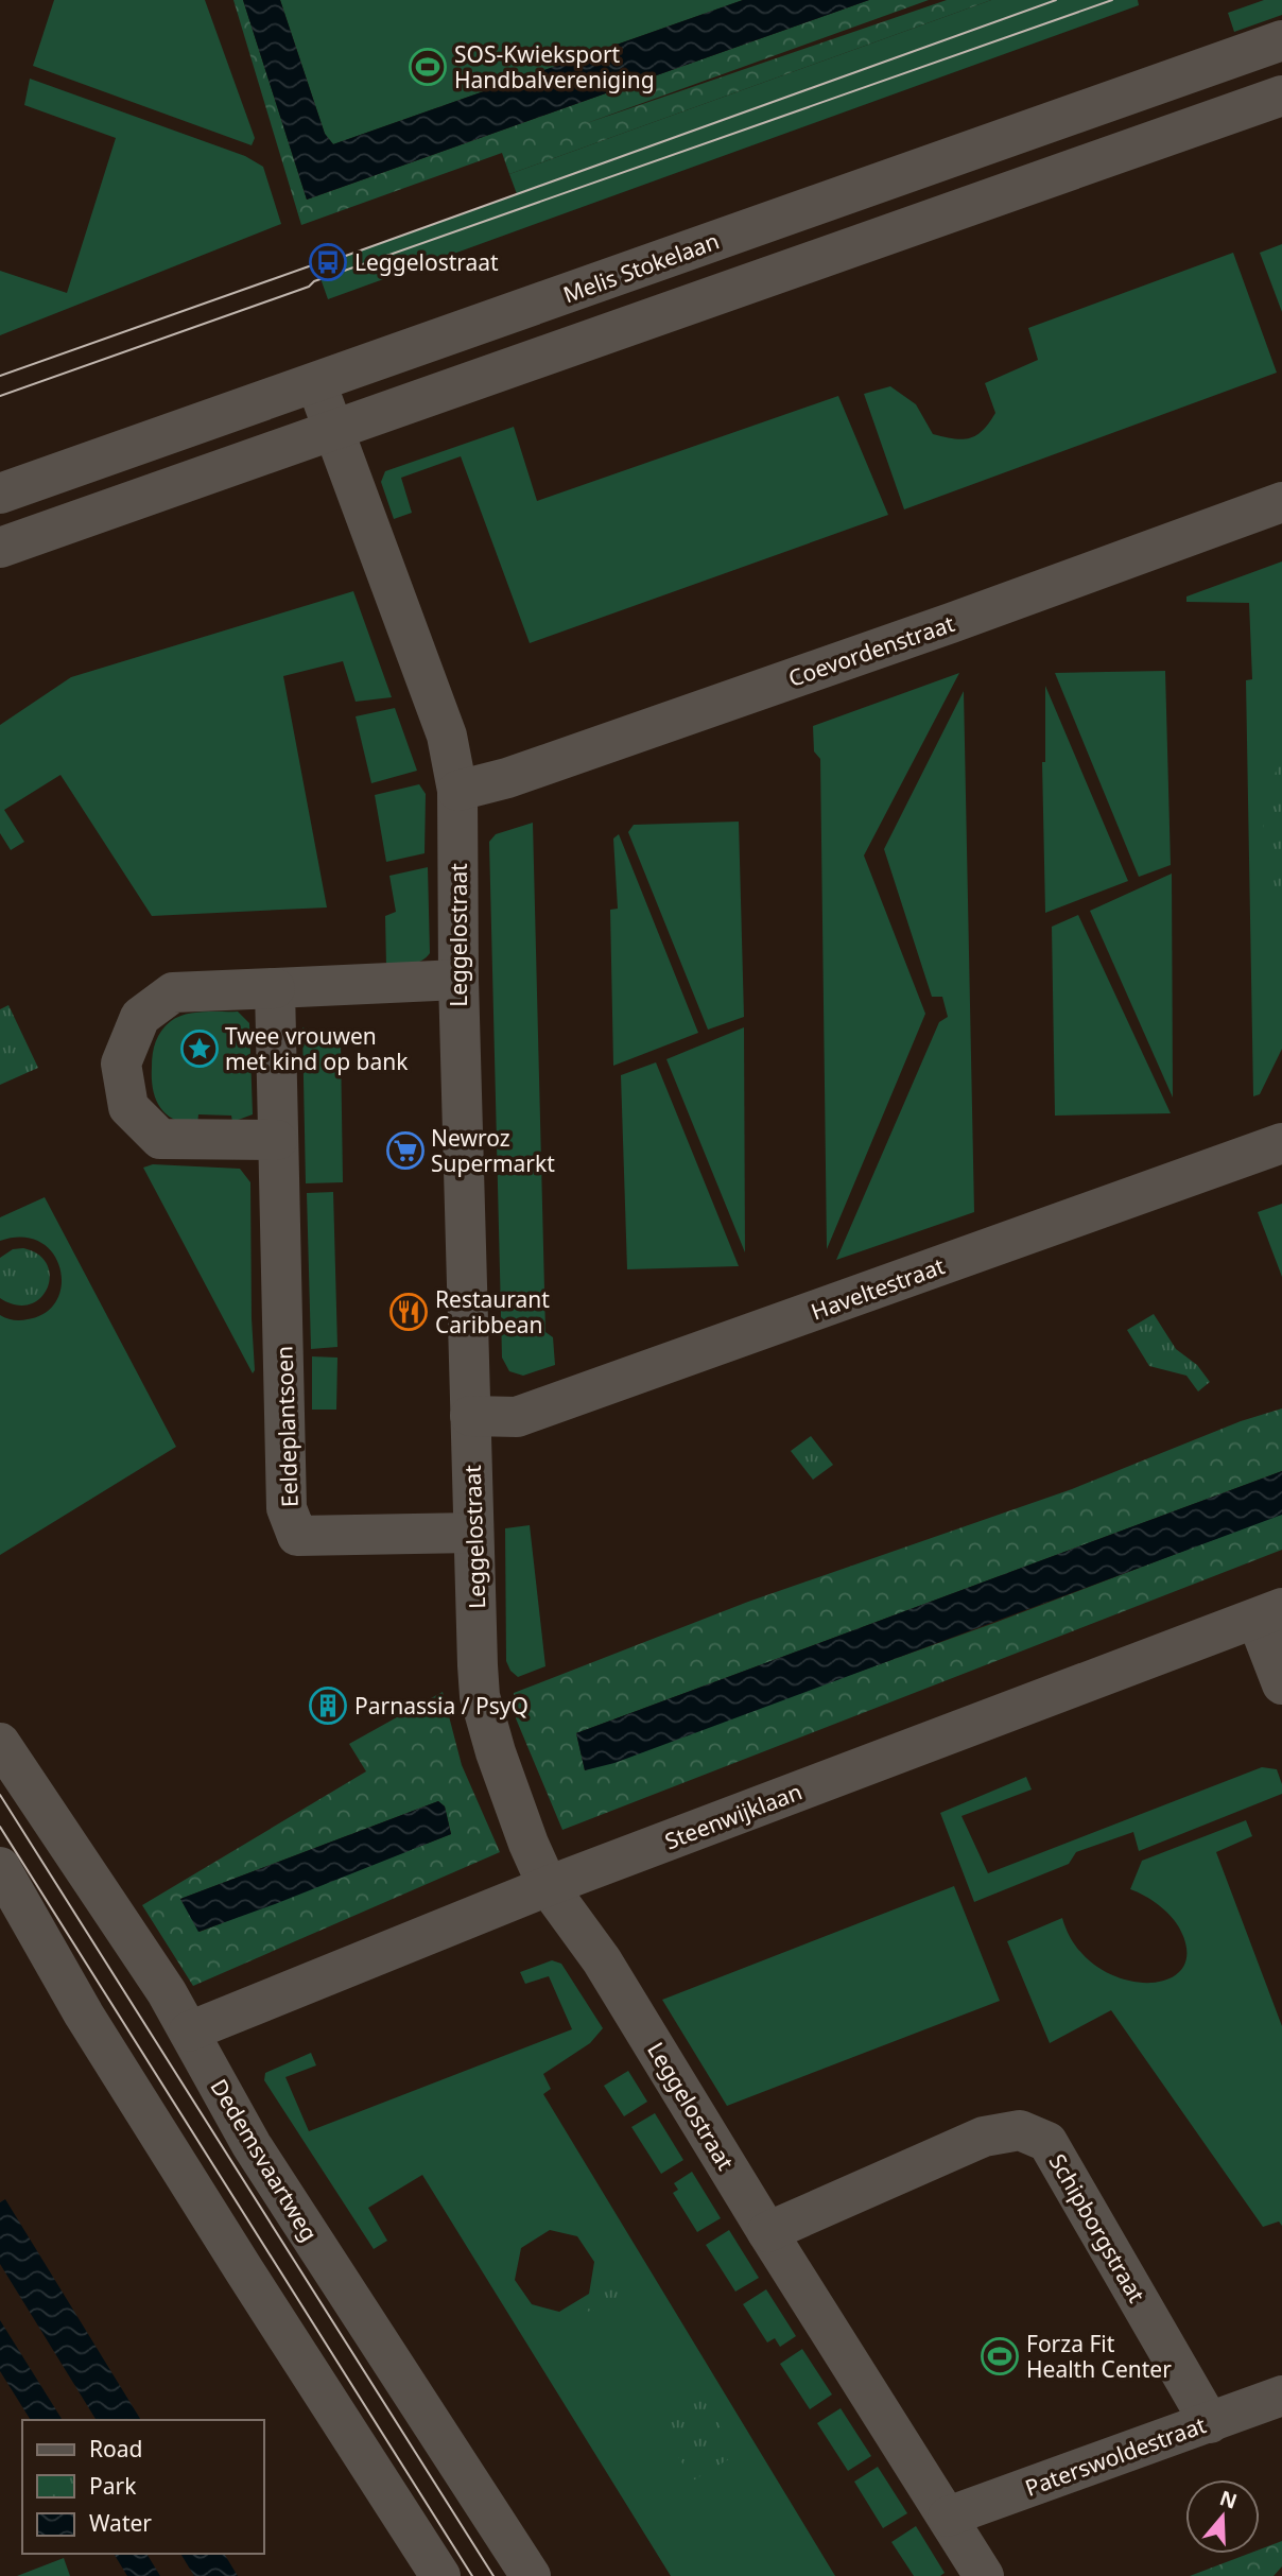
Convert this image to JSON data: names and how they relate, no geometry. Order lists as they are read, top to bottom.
{
  "streets": {
    "street": [
      "Melis Stokelaan",
      "Coevordenstraat",
      "Leggelostraat",
      "Haveltestraat",
      "Eeldeplantsoen",
      "Steenwijklaan",
      "Dedemsvaartweg",
      "Schipborgstraat",
      "Paterswoldestraat"
    ]
  },
  "crossings": [
    ["Melis Stokelaan", "Leggelostraat"],
    ["Coevordenstraat", "Leggelostraat"],
    ["Leggelostraat", "Haveltestraat"],
    ["Leggelostraat", "Eeldeplantsoen"],
    ["Leggelostraat", "Steenwijklaan"],
    ["Leggelostraat", "Schipborgstraat"],
    ["Leggelostraat", "Paterswoldestraat"],
    ["Steenwijklaan", "Dedemsvaartweg"],
    ["Schipborgstraat", "Paterswoldestraat"]
  ],
  "places": {
    "sports": ["SOS-Kwieksport Handbalvereniging", "Forza Fit Health Center"],
    "bus stop": ["Leggelostraat"],
    "place": ["Twee vrouwen met kind op bank"],
    "supermarket": ["Newroz Supermarkt"],
    "restaurant": ["Restaurant Caribbean"],
    "building": ["Parnassia / PsyQ"]
  },
  "legend": ["Road", "Park", "Water"],
  "north": "top"
}
